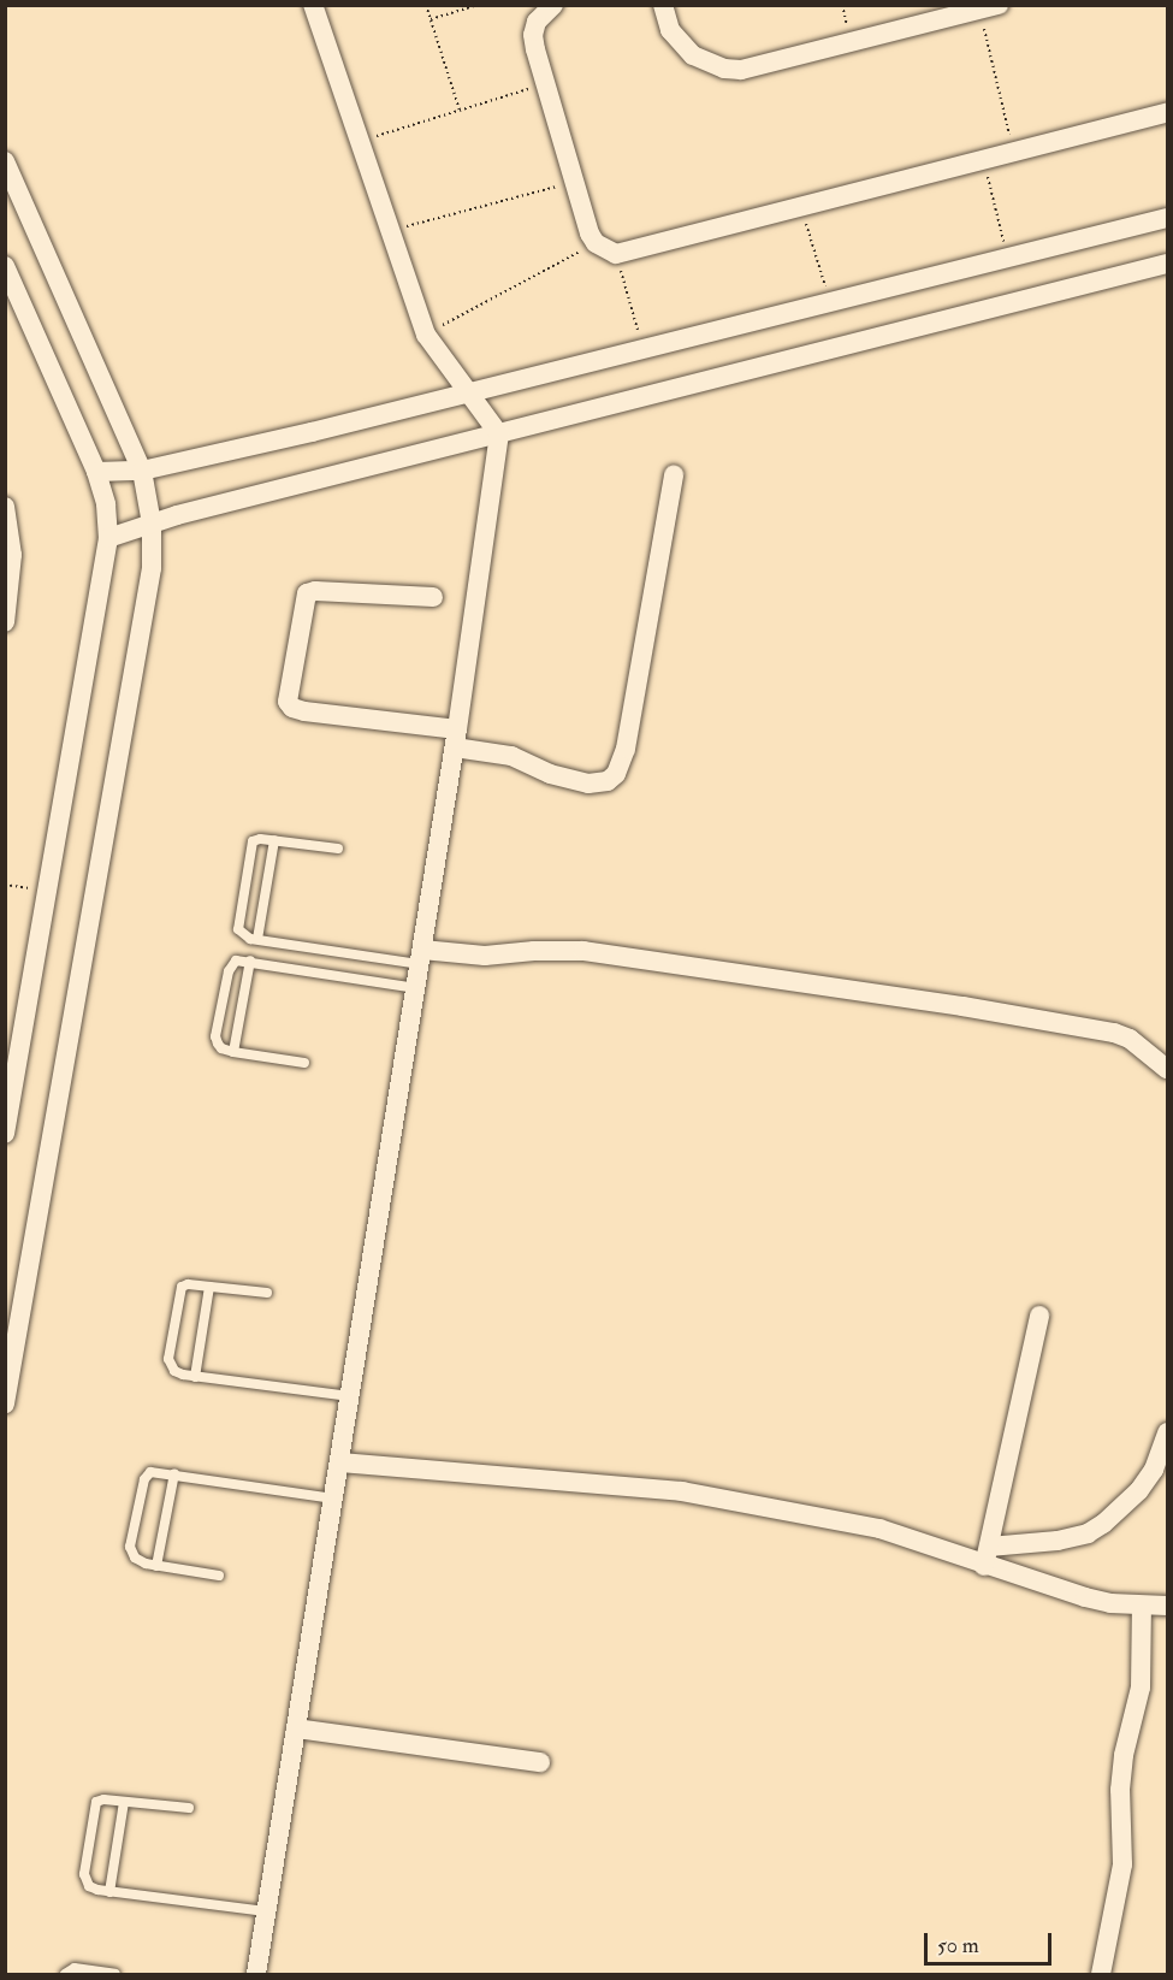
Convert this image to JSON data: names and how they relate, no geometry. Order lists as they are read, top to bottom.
{
  "scale_bar": "50 m"
}
